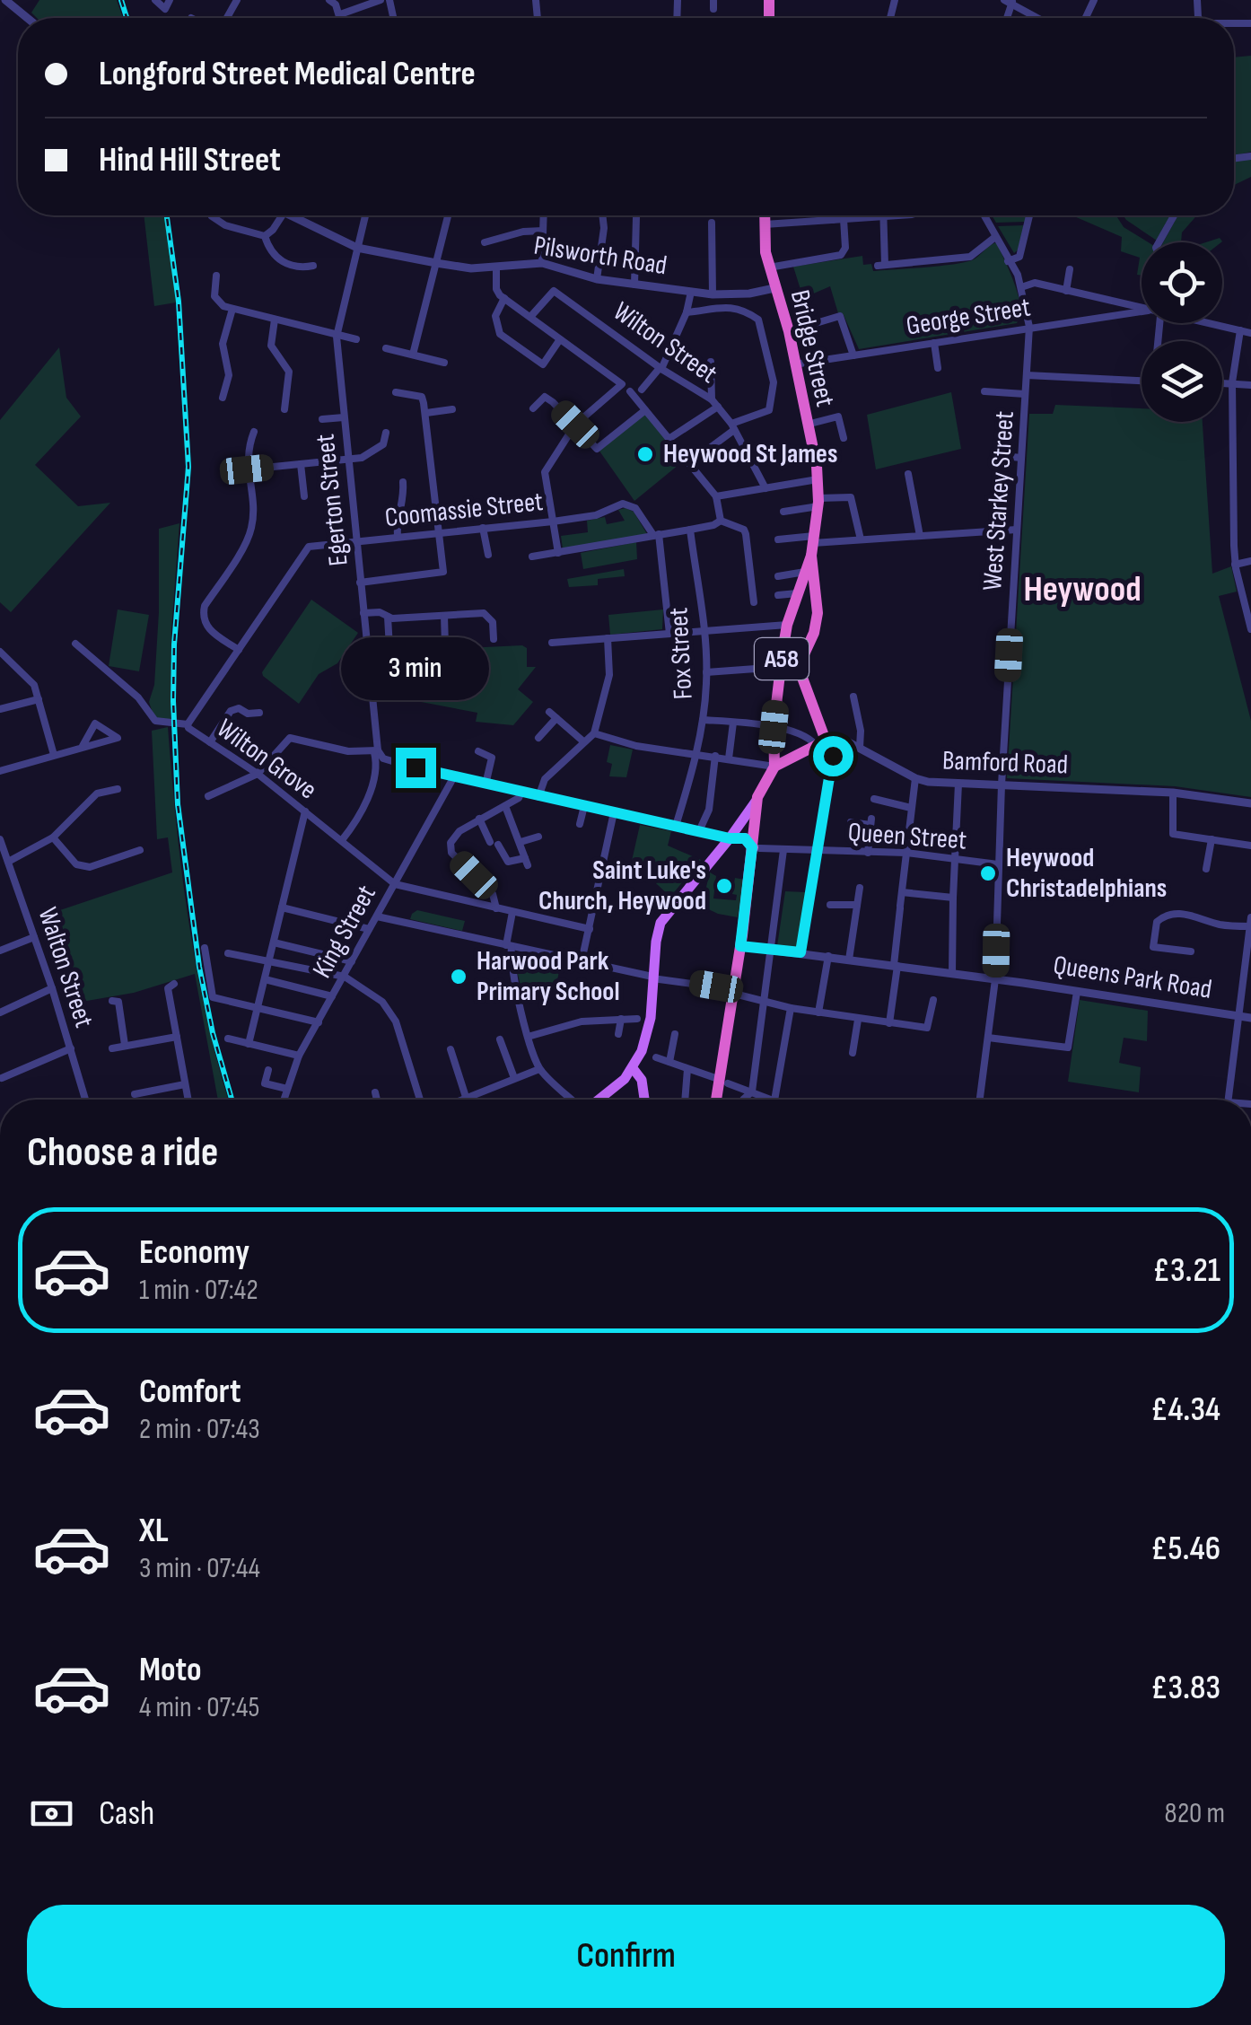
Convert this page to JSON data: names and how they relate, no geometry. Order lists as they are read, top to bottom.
{
  "streets": {
    "highway": ["Bridge Street", "A58"],
    "street": [
      "Pilsworth Road",
      "George Street",
      "Wilton Street",
      "Egerton Street",
      "West Starkey Street",
      "Coomassie Street",
      "Fox Street",
      "Wilton Grove",
      "Bamford Road",
      "Queen Street",
      "King Street",
      "Walton Street",
      "Queens Park Road"
    ]
  },
  "crossings": [
    ["Pilsworth Road", "Bridge Street"],
    ["Pilsworth Road", "Egerton Street"],
    ["George Street", "Bridge Street"],
    ["George Street", "West Starkey Street"],
    ["Bridge Street", "A58"],
    ["Egerton Street", "Coomassie Street"],
    ["Egerton Street", "Wilton Grove"],
    ["West Starkey Street", "Bamford Road"],
    ["West Starkey Street", "Queen Street"],
    ["West Starkey Street", "Queens Park Road"],
    ["A58", "Bamford Road"],
    ["Wilton Grove", "King Street"]
  ],
  "districts": ["Heywood"],
  "places": [
    "Heywood St James",
    "Heywood Christadelphians",
    "Saint Luke's Church, Heywood",
    "Harwood Park Primary School"
  ],
  "page": {
    "banner": ["Longford Street Medical Centre", "Hind Hill Street"],
    "bubble": "3 min",
    "heading": "Choose a ride",
    "list": [
      {
        "name": "Economy",
        "note": "1 min · 07:42",
        "value": "£3.21"
      },
      {
        "name": "Comfort",
        "note": "2 min · 07:43",
        "value": "£4.34"
      },
      {
        "name": "XL",
        "note": "3 min · 07:44",
        "value": "£5.46"
      },
      {
        "name": "Moto",
        "note": "4 min · 07:45",
        "value": "£3.83"
      }
    ],
    "pay": ["Cash", "820 m"],
    "buttons": "Confirm"
  }
}
